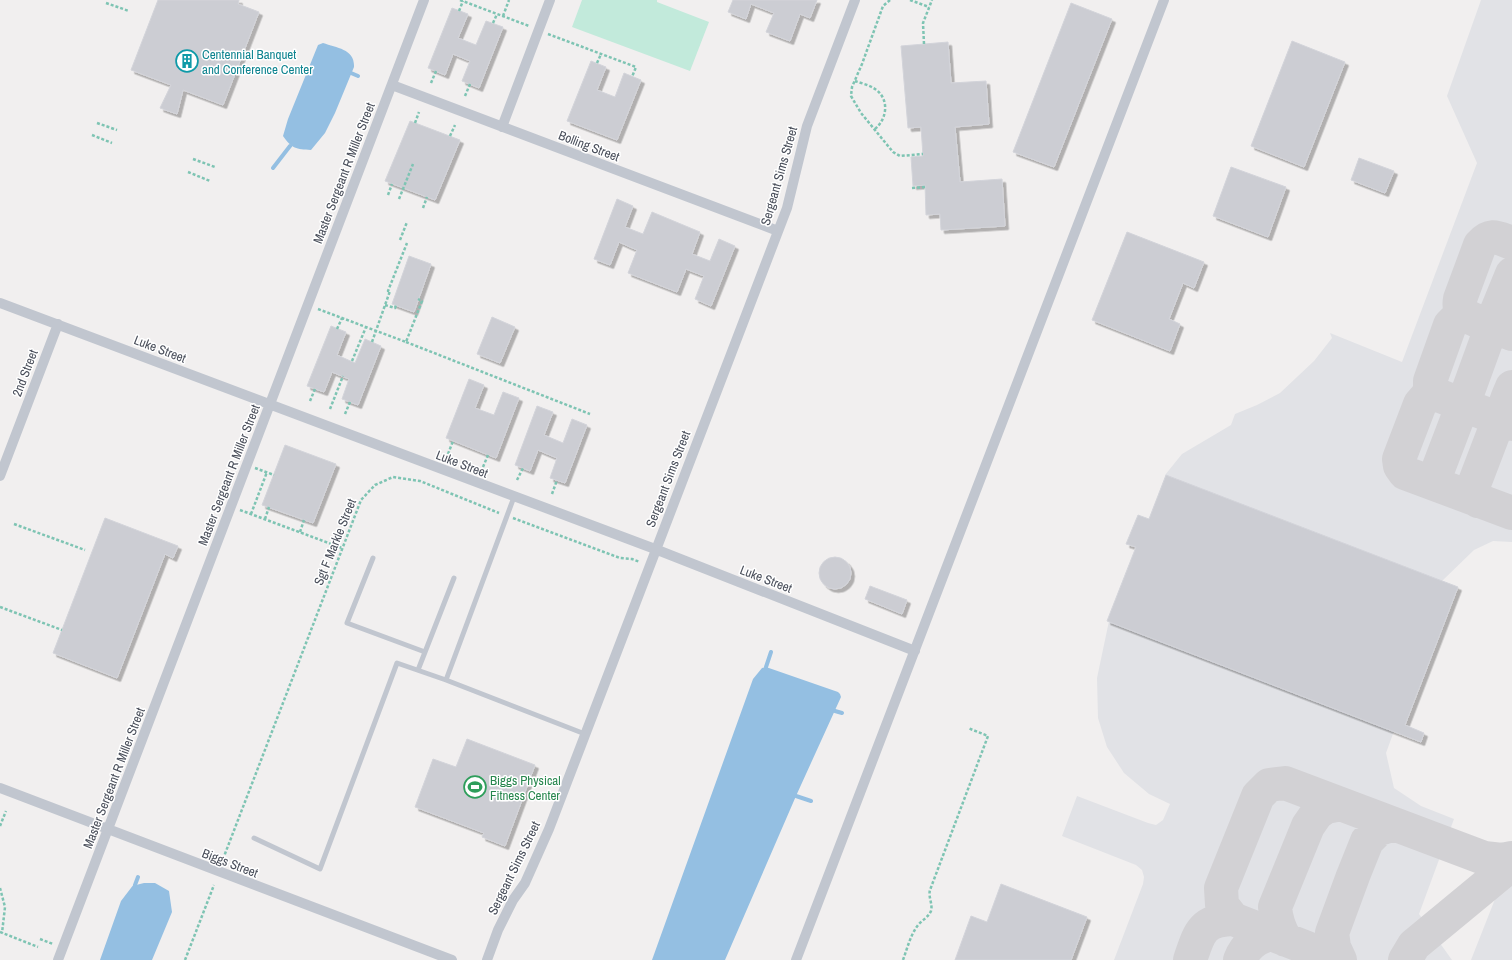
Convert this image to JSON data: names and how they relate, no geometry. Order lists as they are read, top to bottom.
{
  "streets": {
    "street": [
      "Bolling Street",
      "Master Sergeant R Miller Street",
      "Sergeant Sims Street",
      "Luke Street",
      "2nd Street",
      "Biggs Street"
    ],
    "path": ["Sgt F Markle Street"]
  },
  "crossings": [
    ["Bolling Street", "Master Sergeant R Miller Street"],
    ["Bolling Street", "Sergeant Sims Street"],
    ["Master Sergeant R Miller Street", "Luke Street"],
    ["Master Sergeant R Miller Street", "Biggs Street"],
    ["Sergeant Sims Street", "Luke Street"],
    ["Sergeant Sims Street", "Sgt F Markle Street"],
    ["Luke Street", "2nd Street"]
  ],
  "places": {
    "building": ["Centennial Banquet and Conference Center"],
    "sports": ["Biggs Physical Fitness Center"]
  }
}
